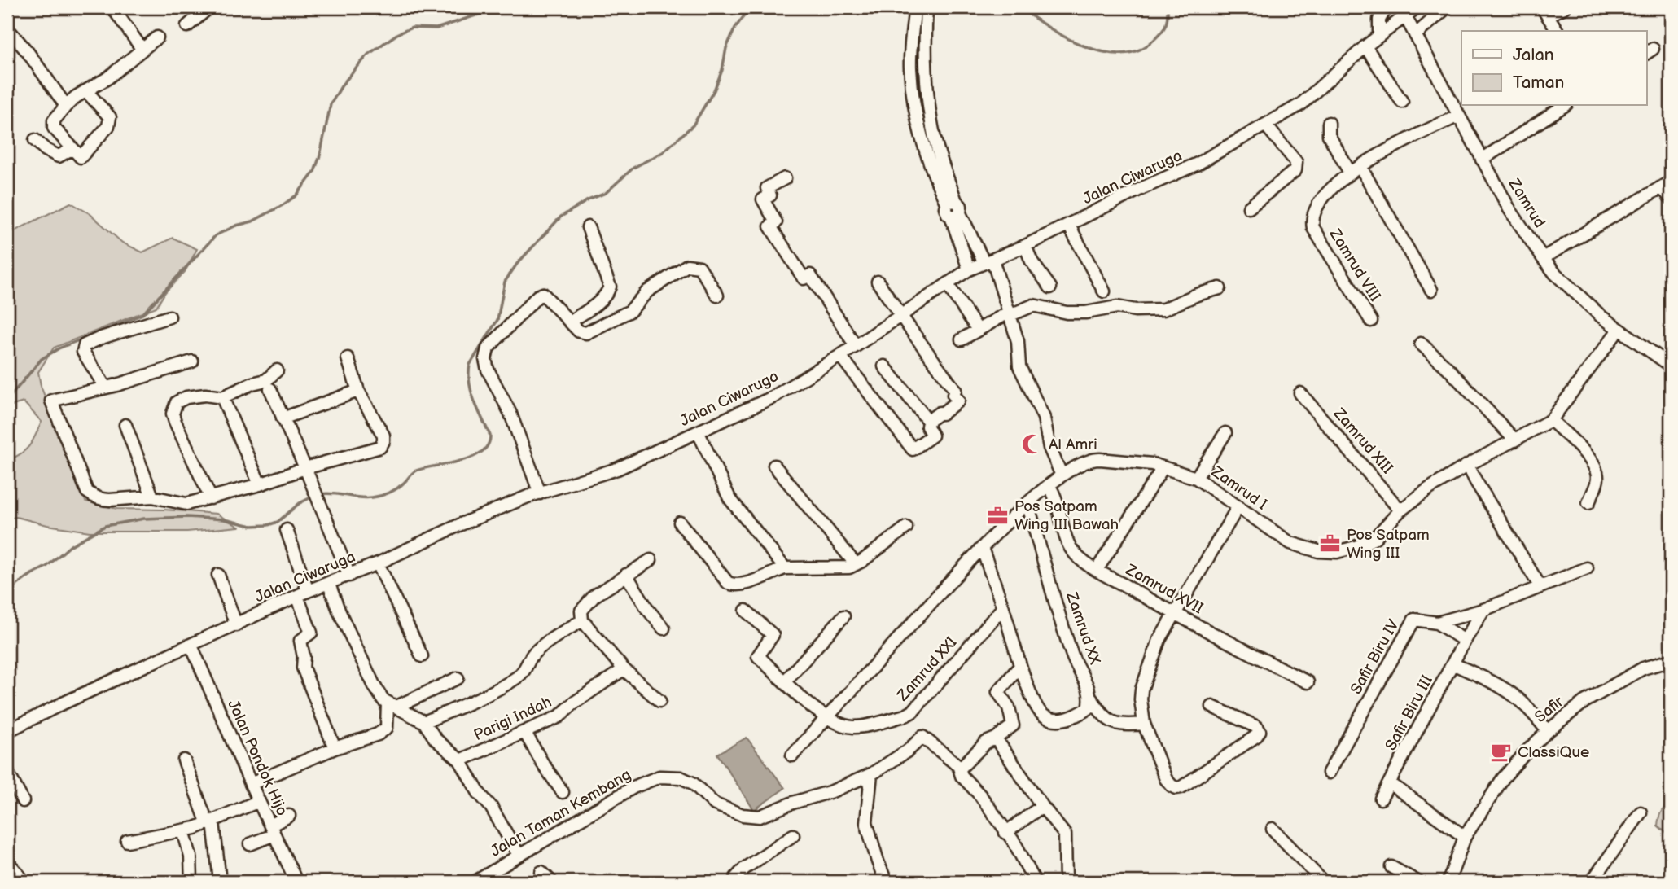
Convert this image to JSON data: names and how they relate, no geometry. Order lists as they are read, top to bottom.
{
  "streets": {
    "street": [
      "Jalan Ciwaruga",
      "Zamrud",
      "Zamrud VIII",
      "Zamrud XIII",
      "Zamrud I",
      "Zamrud XVII",
      "Zamrud XX",
      "Safir Biru IV",
      "Zamrud XXI",
      "Safir",
      "Safir Biru III",
      "Parigi Indah",
      "Jalan Pondok Hijo",
      "Jalan Taman Kembang"
    ]
  },
  "crossings": [
    ["Jalan Ciwaruga", "Zamrud"],
    ["Jalan Ciwaruga", "Jalan Pondok Hijo"],
    ["Zamrud", "Zamrud I"],
    ["Zamrud XIII", "Zamrud I"],
    ["Zamrud I", "Zamrud XVII"],
    ["Zamrud I", "Zamrud XX"],
    ["Zamrud I", "Zamrud XXI"],
    ["Safir Biru IV", "Safir Biru III"]
  ],
  "places": {
    "mosque": ["Al Amri"],
    "office": ["Pos Satpam Wing III Bawah", "Pos Satpam Wing III"],
    "cafe": ["ClassiQue"]
  },
  "legend": ["Jalan", "Taman"]
}
